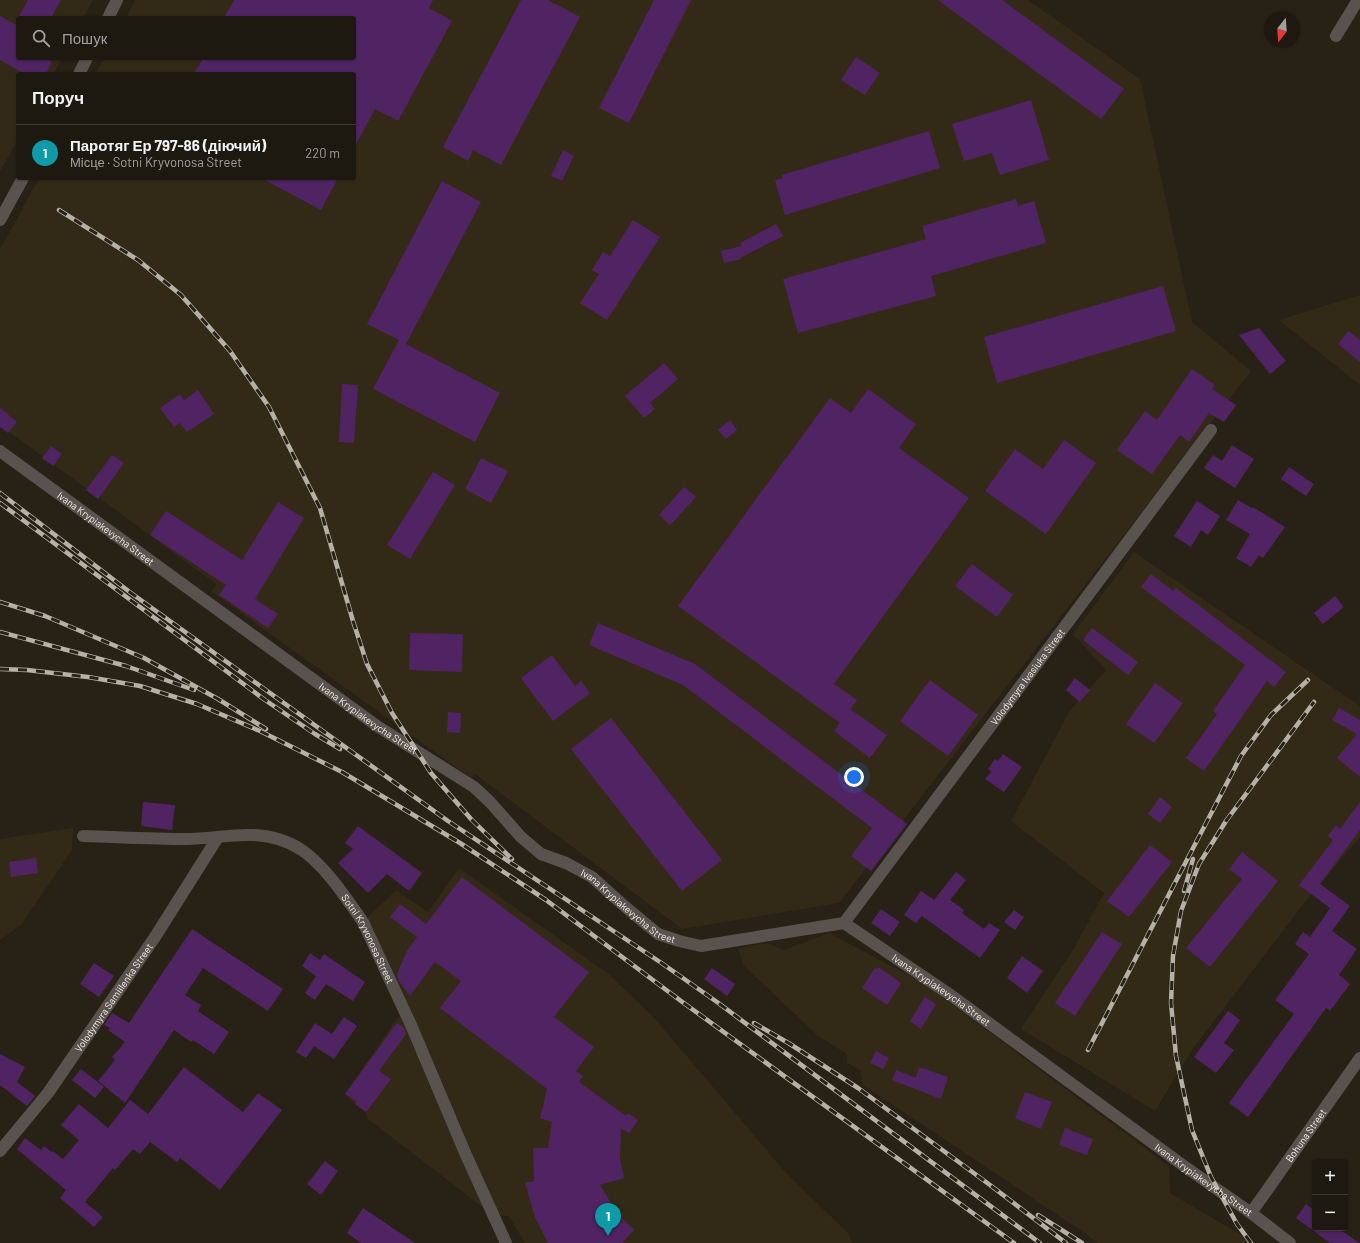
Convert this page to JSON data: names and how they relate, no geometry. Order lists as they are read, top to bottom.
{
  "streets": {
    "street": [
      "Ivana Krypiakevycha Street",
      "Volodymyra Ivasiuka Street",
      "Sotni Kryvonosa Street",
      "Volodymyra Samiilenka Street",
      "Bohuna Street"
    ]
  },
  "crossings": [
    ["Ivana Krypiakevycha Street", "Volodymyra Ivasiuka Street"],
    ["Ivana Krypiakevycha Street", "Bohuna Street"],
    ["Sotni Kryvonosa Street", "Volodymyra Samiilenka Street"]
  ],
  "north": "bottom",
  "page": {
    "search": "Пошук",
    "heading": "Поруч",
    "list": [
      {
        "mark": "1",
        "name": "Паротяг Ер 797-86 (діючий)",
        "note": "Місце · Sotni Kryvonosa Street",
        "value": "220 m"
      }
    ],
    "map_buttons": ["+", "−"],
    "pins": "1"
  }
}
